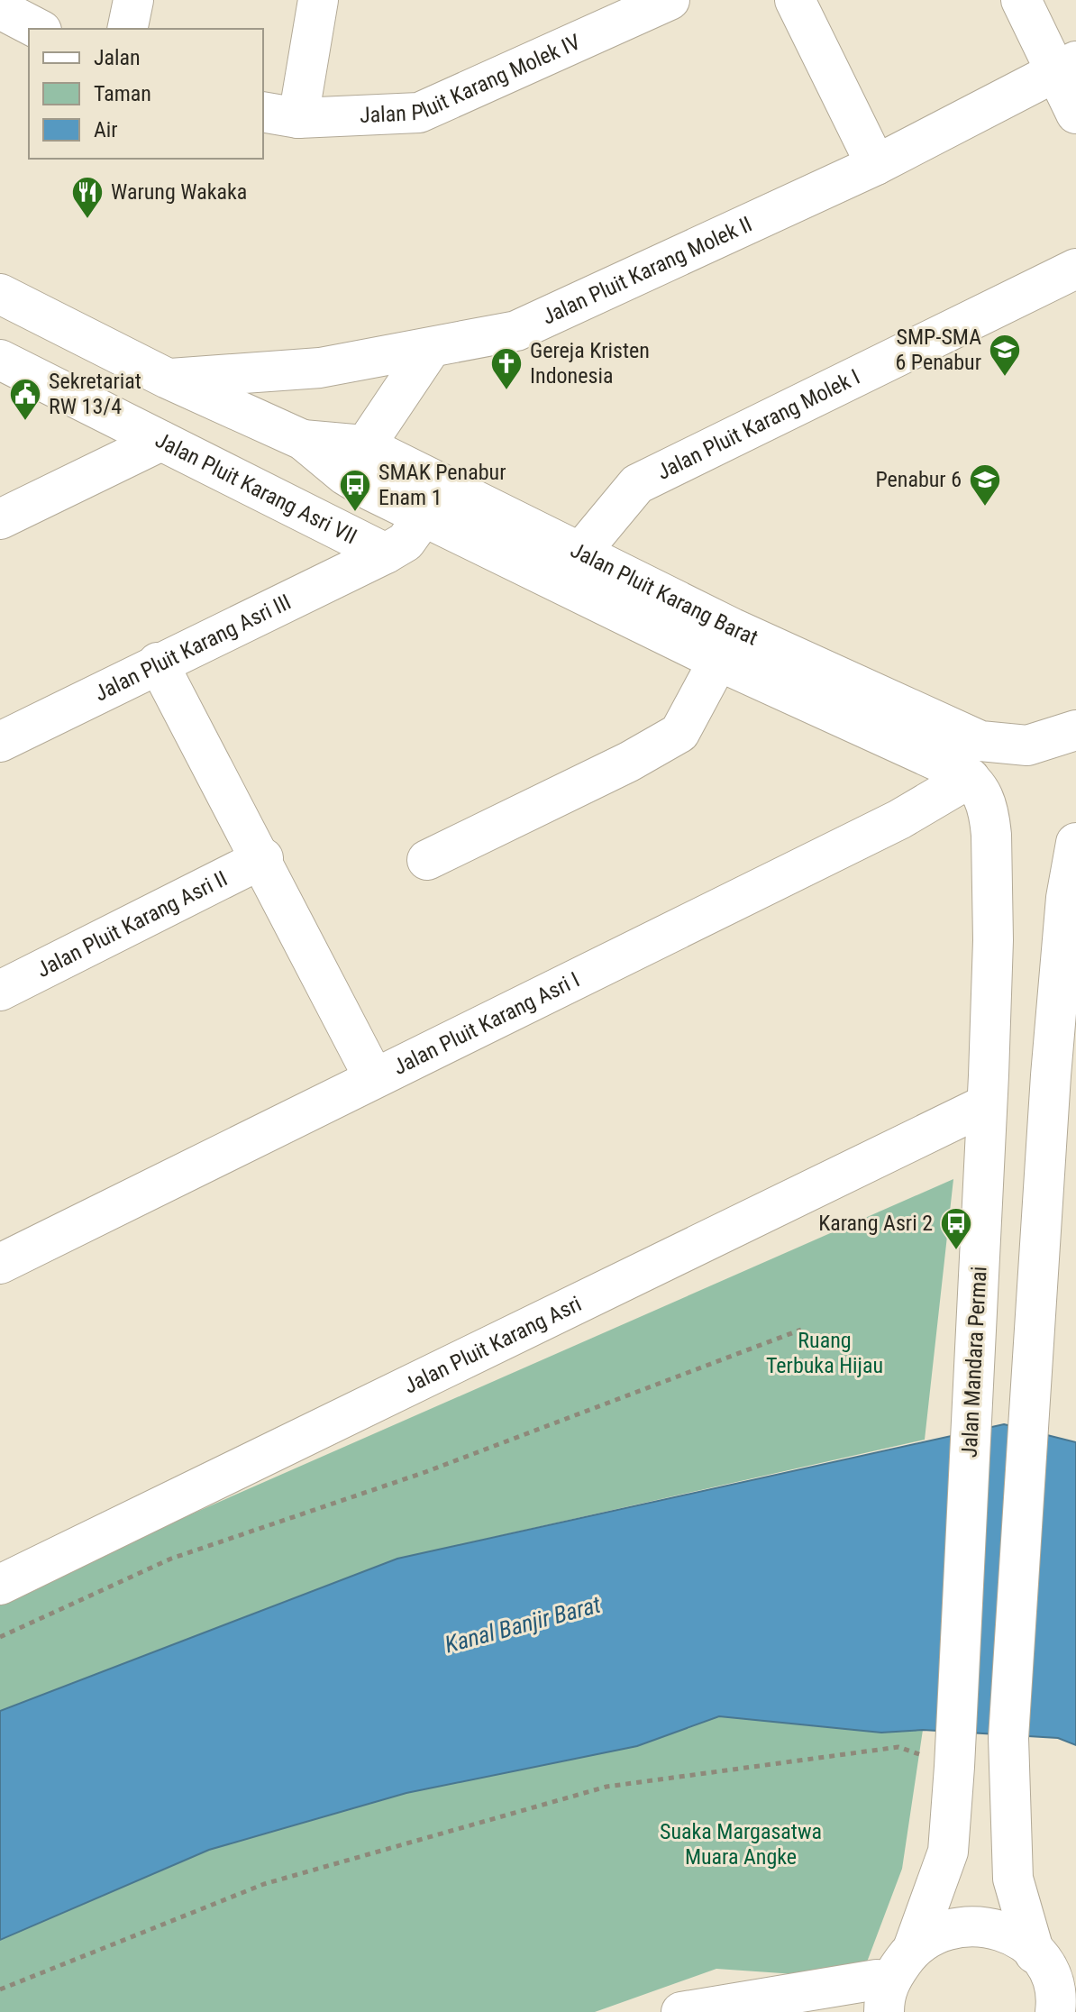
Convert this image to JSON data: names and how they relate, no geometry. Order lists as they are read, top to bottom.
{
  "streets": {
    "street": [
      "Jalan Pluit Karang Molek IV",
      "Jalan Pluit Karang Molek II",
      "Jalan Pluit Karang Molek I",
      "Jalan Pluit Karang Asri VII",
      "Jalan Pluit Karang Barat",
      "Jalan Pluit Karang Asri III",
      "Jalan Pluit Karang Asri II",
      "Jalan Pluit Karang Asri I",
      "Jalan Pluit Karang Asri",
      "Jalan Mandara Permai"
    ]
  },
  "crossings": [
    ["Jalan Pluit Karang Molek II", "Jalan Pluit Karang Barat"],
    ["Jalan Pluit Karang Molek I", "Jalan Pluit Karang Barat"],
    ["Jalan Pluit Karang Asri VII", "Jalan Pluit Karang Asri III"],
    ["Jalan Pluit Karang Barat", "Jalan Pluit Karang Asri I"],
    ["Jalan Pluit Karang Barat", "Jalan Mandara Permai"],
    ["Jalan Pluit Karang Asri I", "Jalan Mandara Permai"],
    ["Jalan Pluit Karang Asri", "Jalan Mandara Permai"]
  ],
  "water": ["Kanal Banjir Barat"],
  "parks": ["Ruang Terbuka Hijau", "Suaka Margasatwa Muara Angke"],
  "places": {
    "restaurant": ["Warung Wakaka"],
    "school or university": ["SMP-SMA 6 Penabur", "Penabur 6"],
    "church": ["Gereja Kristen Indonesia"],
    "public building": ["Sekretariat RW 13/4"],
    "bus stop": ["SMAK Penabur Enam 1", "Karang Asri 2"]
  },
  "legend": ["Jalan", "Taman", "Air"]
}
